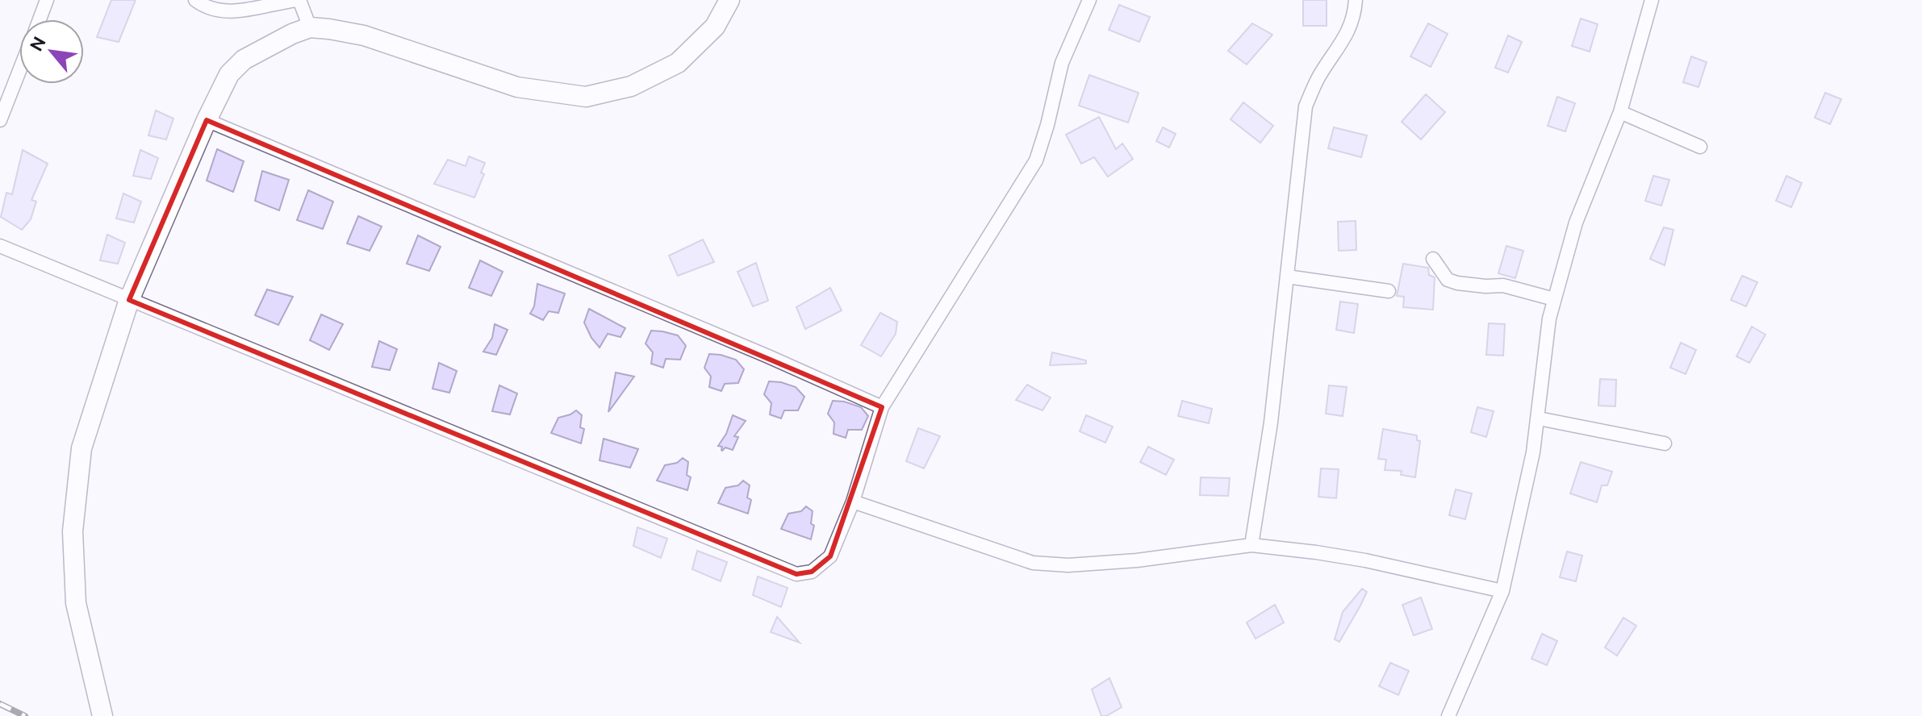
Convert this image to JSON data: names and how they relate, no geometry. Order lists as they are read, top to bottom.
{
  "north": "top left"
}
